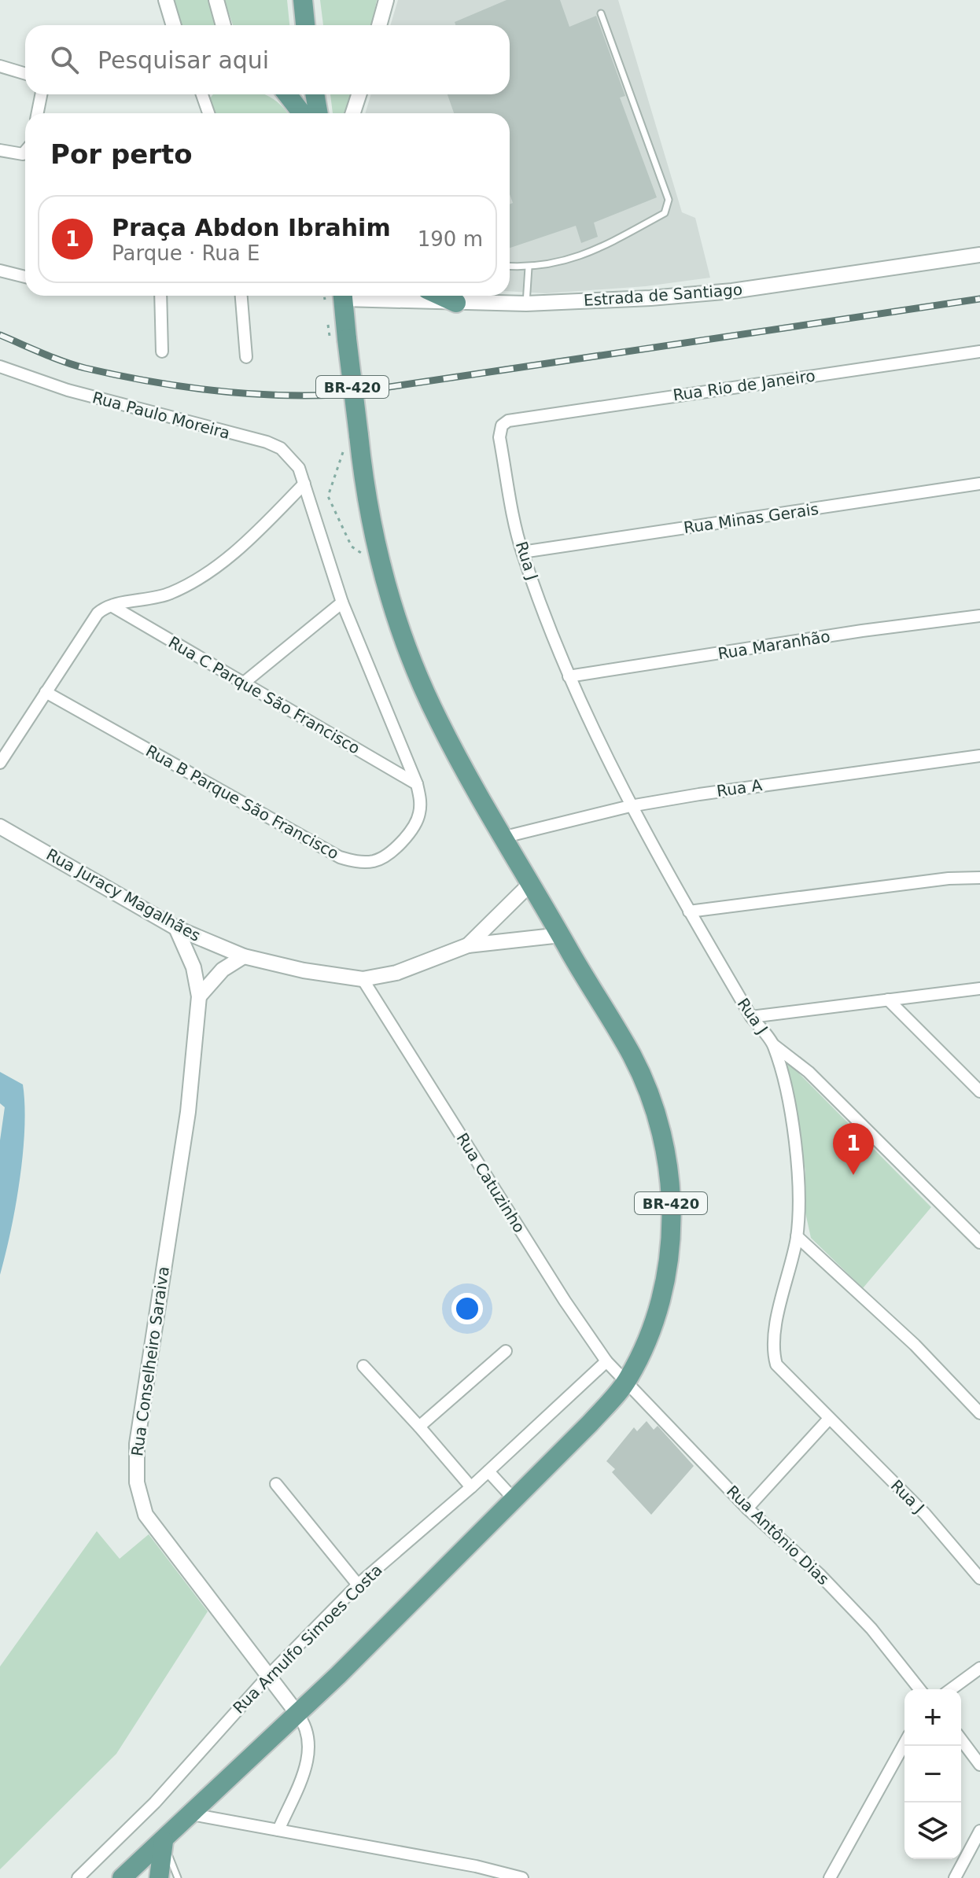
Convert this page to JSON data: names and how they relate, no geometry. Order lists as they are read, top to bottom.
{
  "streets": {
    "main road": ["BR-420"],
    "street": [
      "Estrada de Santiago",
      "Rua Rio de Janeiro",
      "Rua Paulo Moreira",
      "Rua Minas Gerais",
      "Rua J",
      "Rua Maranhão",
      "Rua C Parque São Francisco",
      "Rua A",
      "Rua B Parque São Francisco",
      "Rua Juracy Magalhães",
      "Rua Catuzinho",
      "Rua Conselheiro Saraiva",
      "Rua Antônio Dias",
      "Rua Arnulfo Simoes Costa"
    ]
  },
  "crossings": [
    ["Rua Rio de Janeiro", "Rua J"],
    ["BR-420", "Rua A"],
    ["BR-420", "Rua Catuzinho"],
    ["BR-420", "Rua Conselheiro Saraiva"],
    ["BR-420", "Rua Antônio Dias"],
    ["Rua Paulo Moreira", "Rua B Parque São Francisco"],
    ["Rua Minas Gerais", "Rua J"],
    ["Rua J", "Rua Maranhão"],
    ["Rua J", "Rua A"],
    ["Rua C Parque São Francisco", "Rua B Parque São Francisco"],
    ["Rua Juracy Magalhães", "Rua Catuzinho"],
    ["Rua Juracy Magalhães", "Rua Conselheiro Saraiva"],
    ["Rua Catuzinho", "Rua Antônio Dias"],
    ["Rua Catuzinho", "Rua Arnulfo Simoes Costa"],
    ["Rua Conselheiro Saraiva", "Rua Arnulfo Simoes Costa"]
  ],
  "page": {
    "search": "Pesquisar aqui",
    "heading": "Por perto",
    "list": [
      {
        "mark": "1",
        "name": "Praça Abdon Ibrahim",
        "note": "Parque · Rua E",
        "value": "190 m"
      }
    ],
    "pins": "1",
    "map_buttons": ["+", "−"]
  }
}
